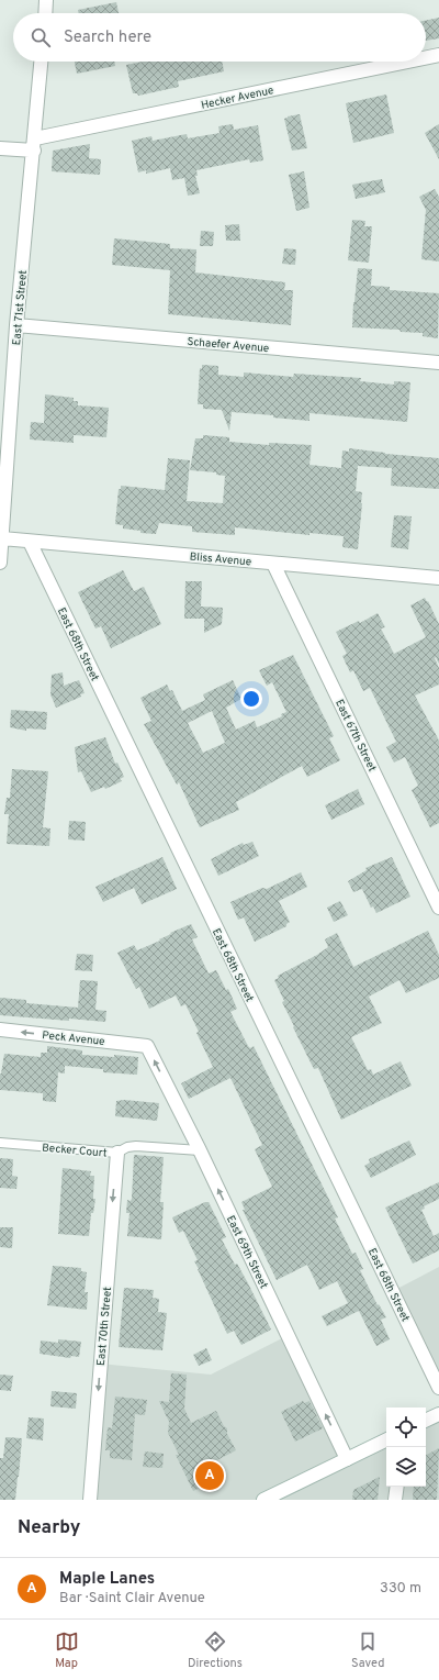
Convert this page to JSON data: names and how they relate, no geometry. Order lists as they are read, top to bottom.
{
  "streets": {
    "street": [
      "Hecker Avenue",
      "East 71st Street",
      "Schaefer Avenue",
      "Bliss Avenue",
      "East 68th Street",
      "East 67th Street",
      "Peck Avenue",
      "East 69th Street",
      "East 70th Street"
    ],
    "lane": ["Becker Court"]
  },
  "crossings": [
    ["Hecker Avenue", "East 71st Street"],
    ["East 71st Street", "Schaefer Avenue"],
    ["East 71st Street", "Bliss Avenue"],
    ["Bliss Avenue", "East 68th Street"],
    ["Bliss Avenue", "East 67th Street"],
    ["Peck Avenue", "East 69th Street"],
    ["Becker Court", "East 69th Street"],
    ["Becker Court", "East 70th Street"]
  ],
  "one_way": ["Peck Avenue", "East 69th Street", "East 70th Street"],
  "page": {
    "search": "Search here",
    "pins": "A",
    "heading": "Nearby",
    "list": [
      {
        "mark": "A",
        "name": "Maple Lanes",
        "note": "Bar · Saint Clair Avenue",
        "value": "330 m"
      }
    ],
    "nav": ["Map", "Directions", "Saved"]
  }
}
